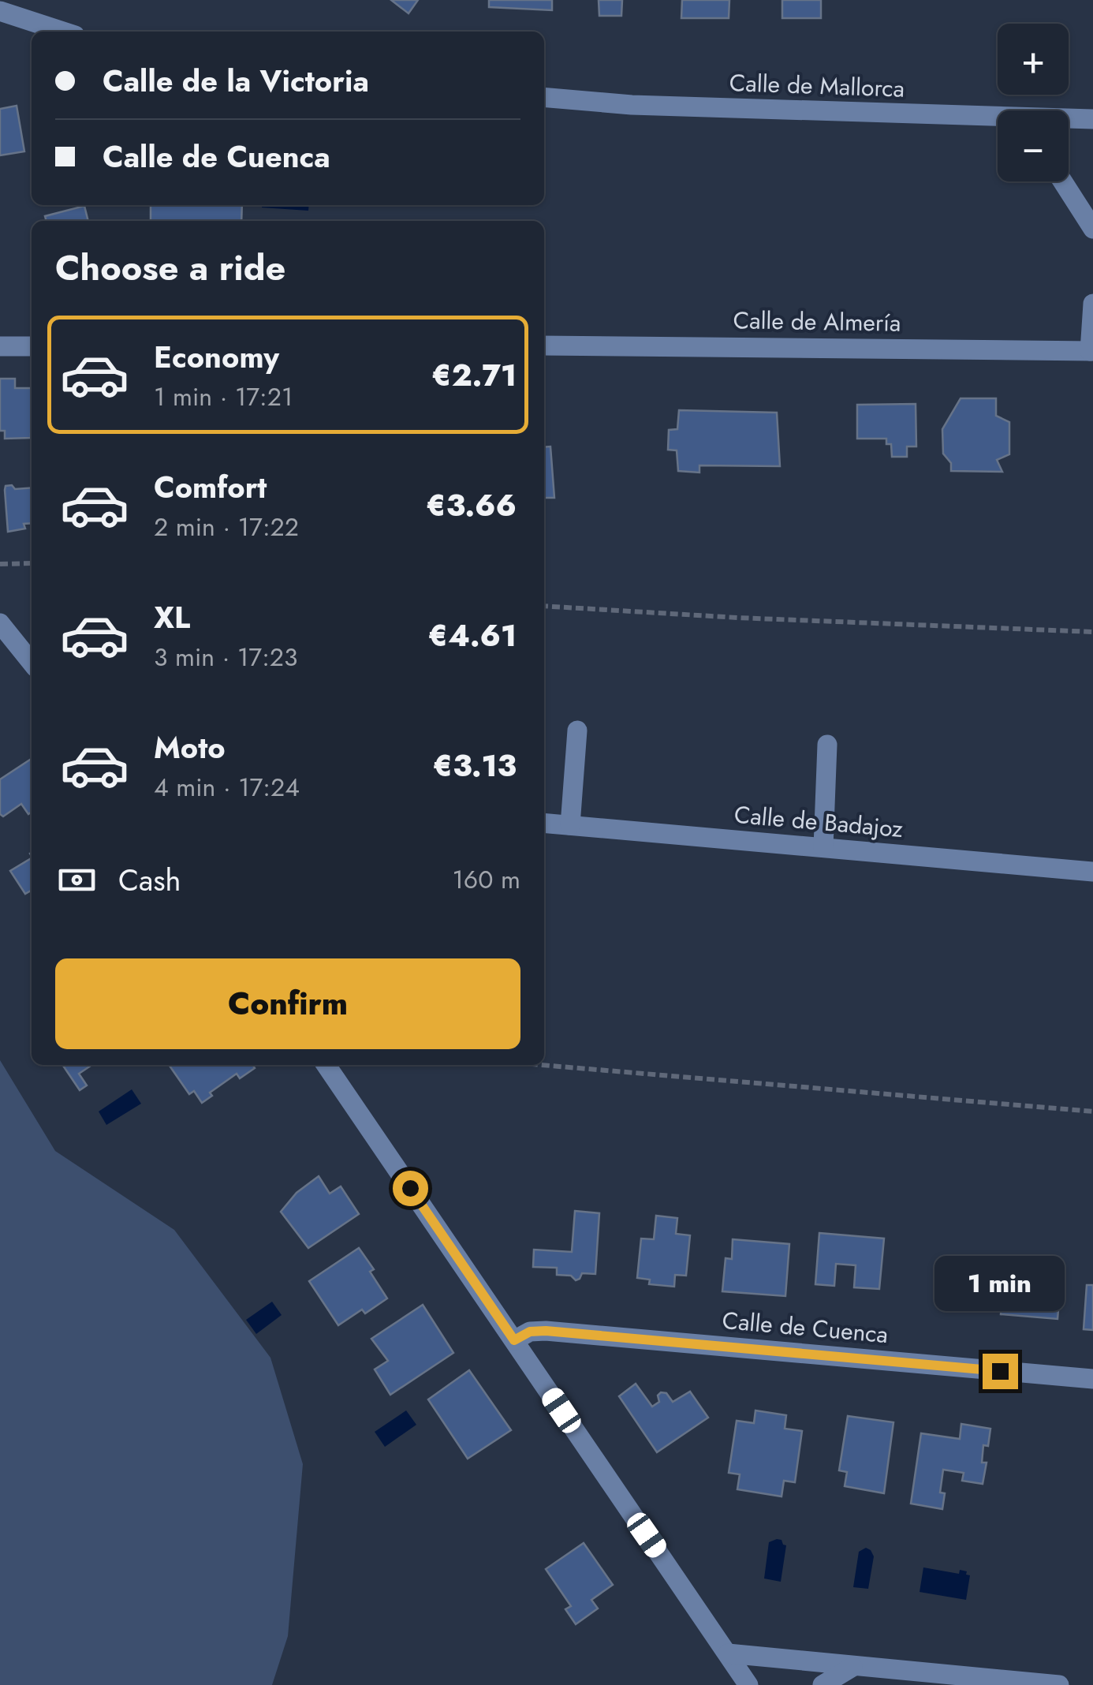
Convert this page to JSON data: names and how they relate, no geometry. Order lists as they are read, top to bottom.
{
  "streets": {
    "street": [
      "Calle de Mallorca",
      "Calle de Almería",
      "Calle de Badajoz",
      "Calle de Cuenca"
    ]
  },
  "page": {
    "map_buttons": ["+", "−"],
    "banner": ["Calle de la Victoria", "Calle de Cuenca"],
    "heading": "Choose a ride",
    "list": [
      {
        "name": "Economy",
        "note": "1 min · 17:21",
        "value": "€2.71"
      },
      {
        "name": "Comfort",
        "note": "2 min · 17:22",
        "value": "€3.66"
      },
      {
        "name": "XL",
        "note": "3 min · 17:23",
        "value": "€4.61"
      },
      {
        "name": "Moto",
        "note": "4 min · 17:24",
        "value": "€3.13"
      }
    ],
    "pay": ["Cash", "160 m"],
    "buttons": "Confirm",
    "bubble": "1 min"
  }
}
